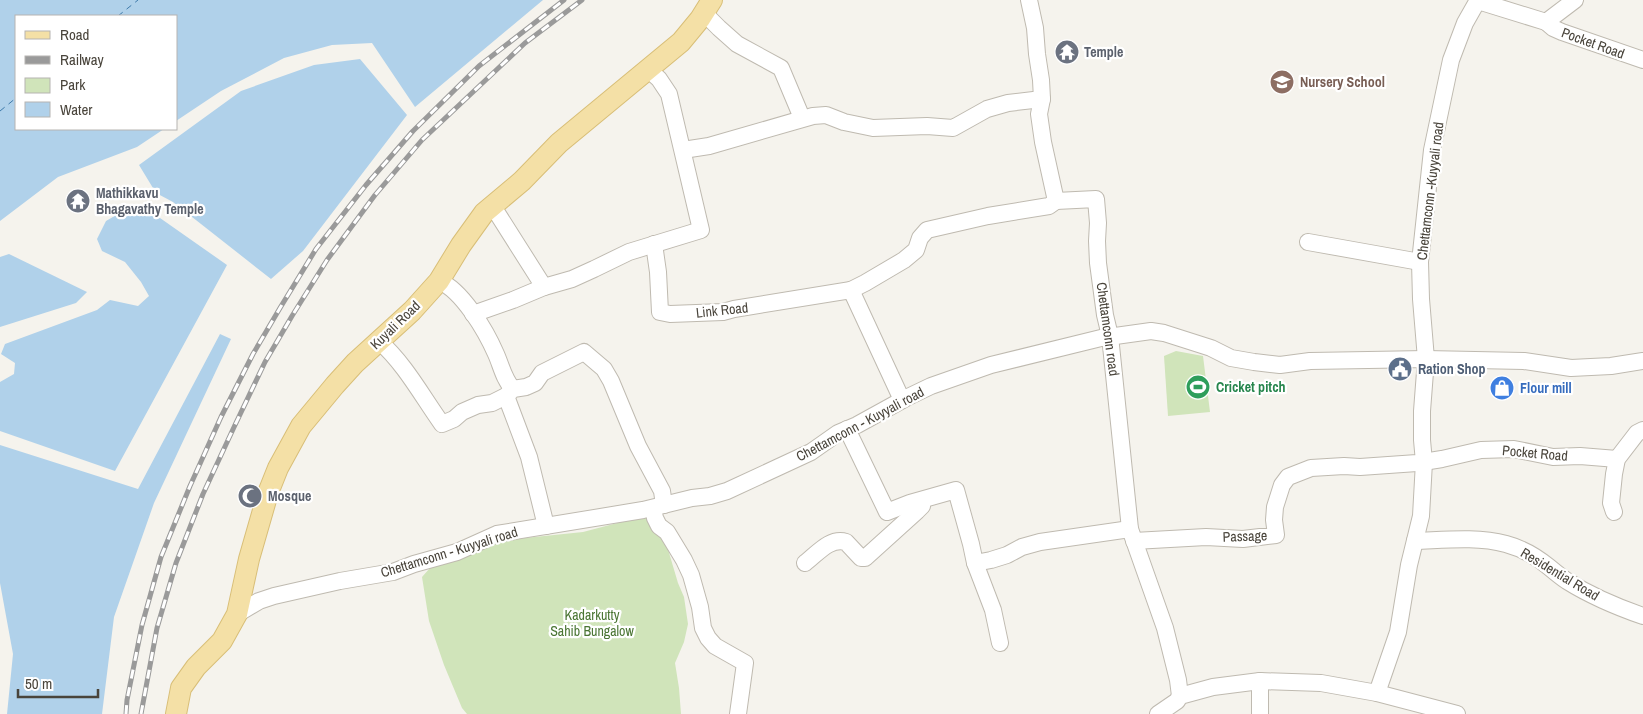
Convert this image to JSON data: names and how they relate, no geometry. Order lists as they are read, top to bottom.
{
  "streets": {
    "main road": ["Kuyali Road"],
    "street": [
      "Pocket Road",
      "Chettamconn -Kuyyali road",
      "Link Road",
      "Chettamconn road",
      "Chettamconn - Kuyyali road",
      "Passage",
      "Residential Road"
    ]
  },
  "crossings": [
    ["Pocket Road", "Chettamconn -Kuyyali road"],
    ["Pocket Road", "Passage"],
    ["Chettamconn -Kuyyali road", "Chettamconn - Kuyyali road"],
    ["Chettamconn -Kuyyali road", "Passage"],
    ["Chettamconn -Kuyyali road", "Residential Road"],
    ["Link Road", "Chettamconn road"],
    ["Kuyali Road", "Chettamconn - Kuyyali road"],
    ["Chettamconn road", "Chettamconn - Kuyyali road"],
    ["Chettamconn road", "Passage"]
  ],
  "parks": ["Kadarkutty Sahib Bungalow"],
  "places": {
    "temple": ["Temple", "Mathikkavu Bhagavathy Temple"],
    "school or university": ["Nursery School"],
    "public building": ["Ration Shop"],
    "sports": ["Cricket pitch"],
    "shop": ["Flour mill"],
    "mosque": ["Mosque"]
  },
  "legend": [
    "Road",
    "Railway",
    "Park",
    "Water"
  ],
  "scale_bar": "50 m"
}
